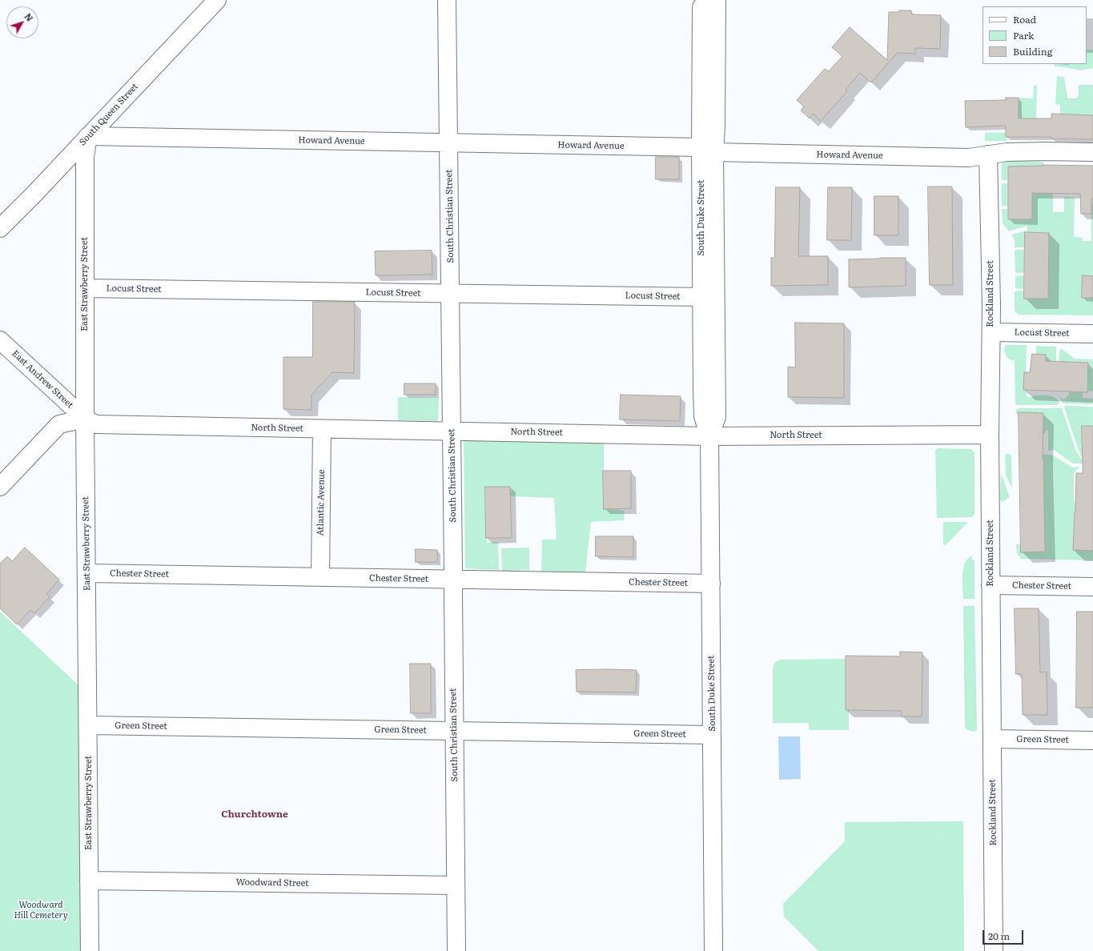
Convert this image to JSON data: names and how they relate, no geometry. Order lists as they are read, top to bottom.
{
  "streets": {
    "main road": [
      "South Queen Street",
      "Howard Avenue",
      "South Christian Street",
      "South Duke Street",
      "East Strawberry Street",
      "Locust Street",
      "Rockland Street",
      "East Andrew Street",
      "North Street",
      "Atlantic Avenue",
      "Chester Street",
      "Green Street",
      "Woodward Street"
    ]
  },
  "crossings": [
    ["South Queen Street", "Howard Avenue"],
    ["South Queen Street", "East Strawberry Street"],
    ["Howard Avenue", "South Christian Street"],
    ["Howard Avenue", "South Duke Street"],
    ["Howard Avenue", "East Strawberry Street"],
    ["Howard Avenue", "Rockland Street"],
    ["South Christian Street", "Locust Street"],
    ["South Christian Street", "North Street"],
    ["South Christian Street", "Chester Street"],
    ["South Christian Street", "Green Street"],
    ["South Christian Street", "Woodward Street"],
    ["South Duke Street", "Locust Street"],
    ["South Duke Street", "North Street"],
    ["South Duke Street", "Chester Street"],
    ["South Duke Street", "Green Street"],
    ["East Strawberry Street", "Locust Street"],
    ["East Strawberry Street", "East Andrew Street"],
    ["East Strawberry Street", "North Street"],
    ["East Strawberry Street", "Chester Street"],
    ["East Strawberry Street", "Green Street"],
    ["East Strawberry Street", "Woodward Street"],
    ["Locust Street", "Rockland Street"],
    ["Rockland Street", "North Street"],
    ["Rockland Street", "Chester Street"],
    ["Rockland Street", "Green Street"],
    ["East Andrew Street", "North Street"],
    ["North Street", "Atlantic Avenue"],
    ["Atlantic Avenue", "Chester Street"]
  ],
  "districts": ["Churchtowne"],
  "parks": ["Woodward Hill Cemetery"],
  "legend": ["Road", "Park", "Building"],
  "scale_bar": "20 m",
  "north": "top right"
}
